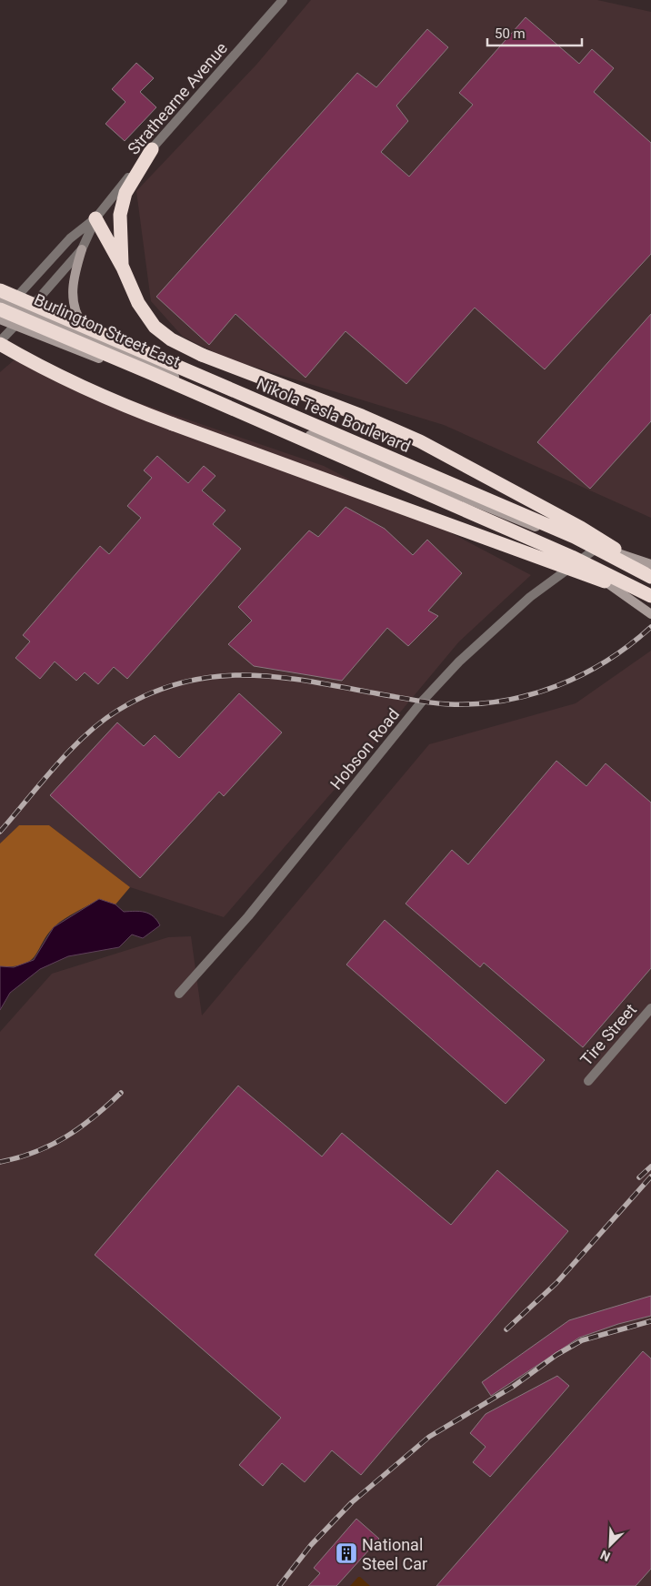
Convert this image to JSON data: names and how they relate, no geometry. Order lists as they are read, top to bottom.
{
  "streets": {
    "highway": ["Nikola Tesla Boulevard"],
    "main road": ["Burlington Street East"],
    "street": ["Strathearne Avenue", "Hobson Road", "Tire Street"]
  },
  "crossings": [
    ["Strathearne Avenue", "Burlington Street East"],
    ["Burlington Street East", "Hobson Road"]
  ],
  "places": {
    "building": ["National Steel Car"]
  },
  "scale_bar": "50 m",
  "north": "bottom left"
}
